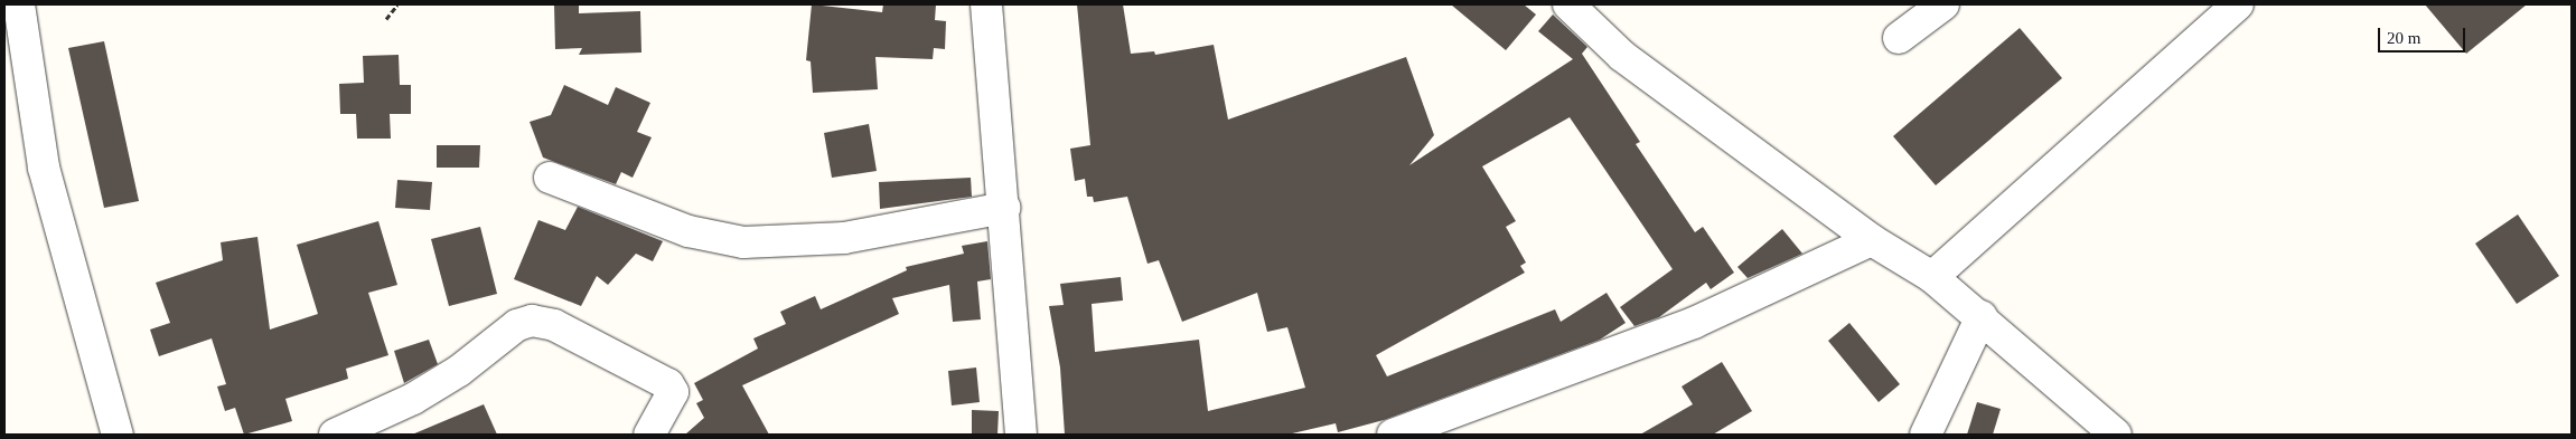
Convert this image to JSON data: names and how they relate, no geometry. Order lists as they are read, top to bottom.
{
  "scale_bar": "20 m"
}
